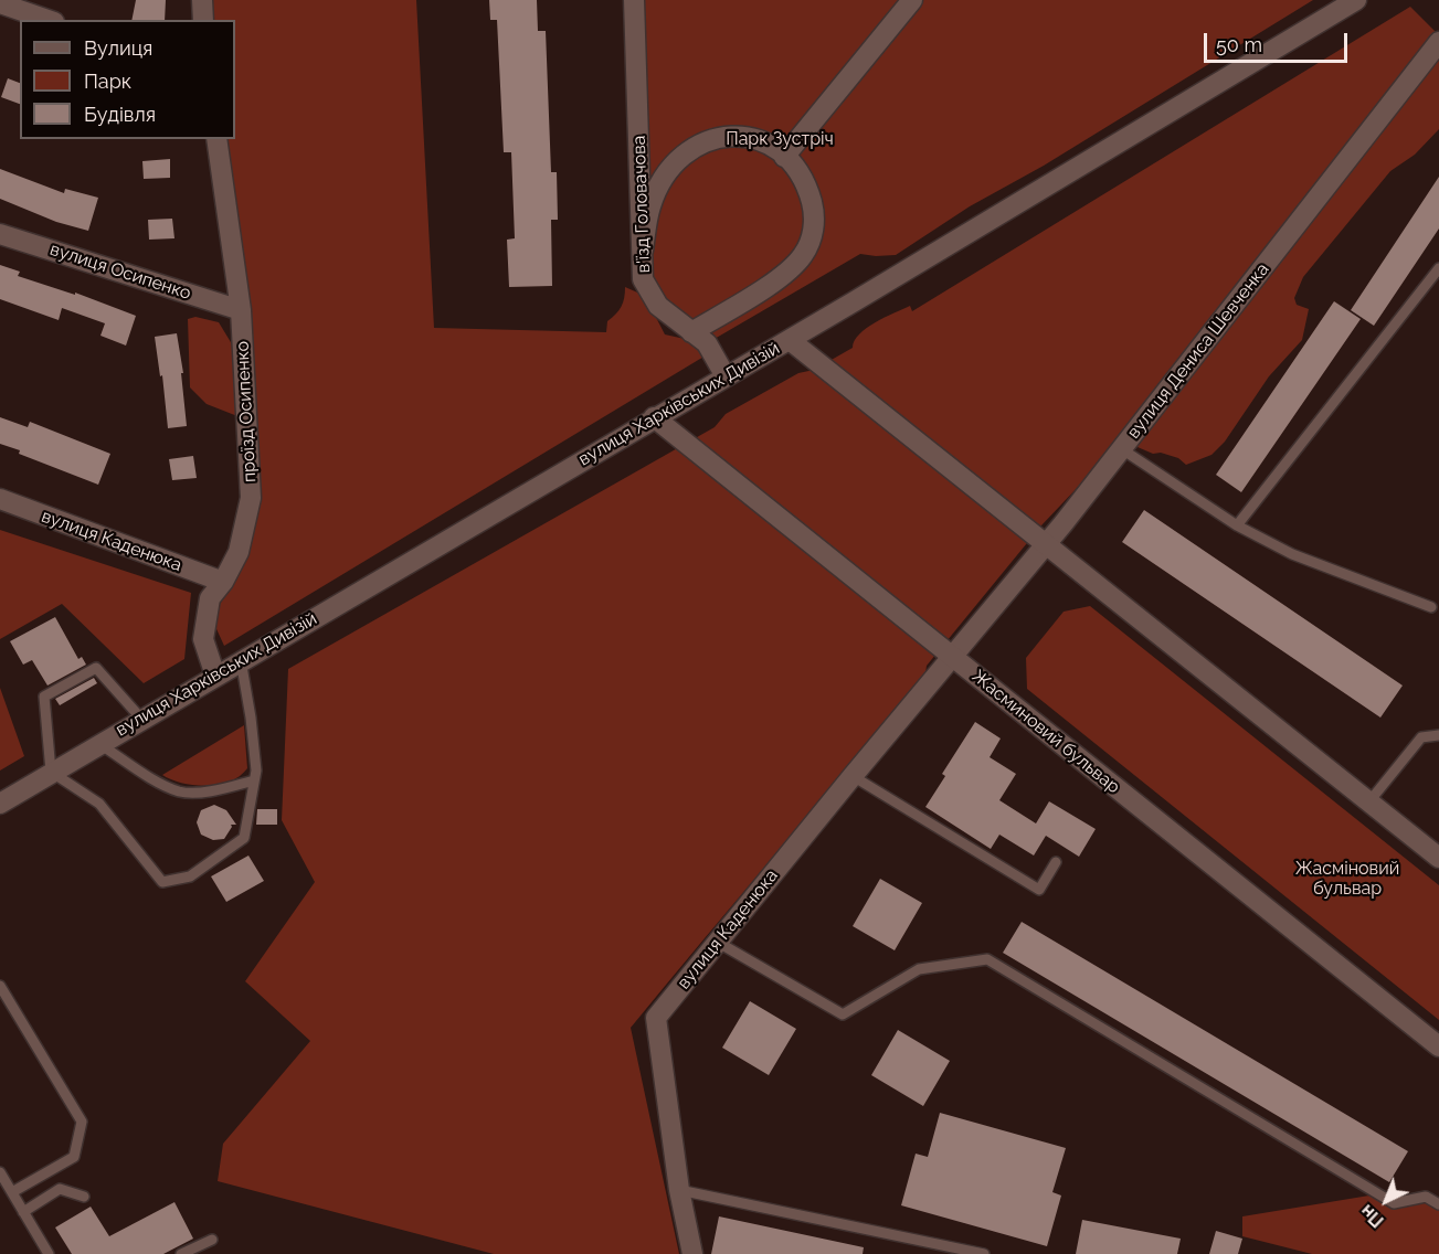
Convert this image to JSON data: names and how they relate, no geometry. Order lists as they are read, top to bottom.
{
  "streets": {
    "street": [
      "в'їзд Головачова",
      "вулиця Осипенко",
      "вулиця Дениса Шевченка",
      "вулиця Харківських Дивізій",
      "проїзд Осипенко",
      "вулиця Каденюка",
      "Жасминовий бульвар"
    ]
  },
  "crossings": [
    ["в'їзд Головачова", "вулиця Харківських Дивізій"],
    ["вулиця Осипенко", "проїзд Осипенко"],
    ["вулиця Дениса Шевченка", "вулиця Каденюка"],
    ["вулиця Дениса Шевченка", "Жасминовий бульвар"],
    ["вулиця Харківських Дивізій", "проїзд Осипенко"],
    ["вулиця Харківських Дивізій", "Жасминовий бульвар"],
    ["проїзд Осипенко", "вулиця Каденюка"],
    ["вулиця Каденюка", "Жасминовий бульвар"]
  ],
  "parks": ["Парк Зустріч", "Жасміновий бульвар"],
  "legend": ["Вулиця", "Парк", "Будівля"],
  "scale_bar": "50 m",
  "north": "bottom left"
}
